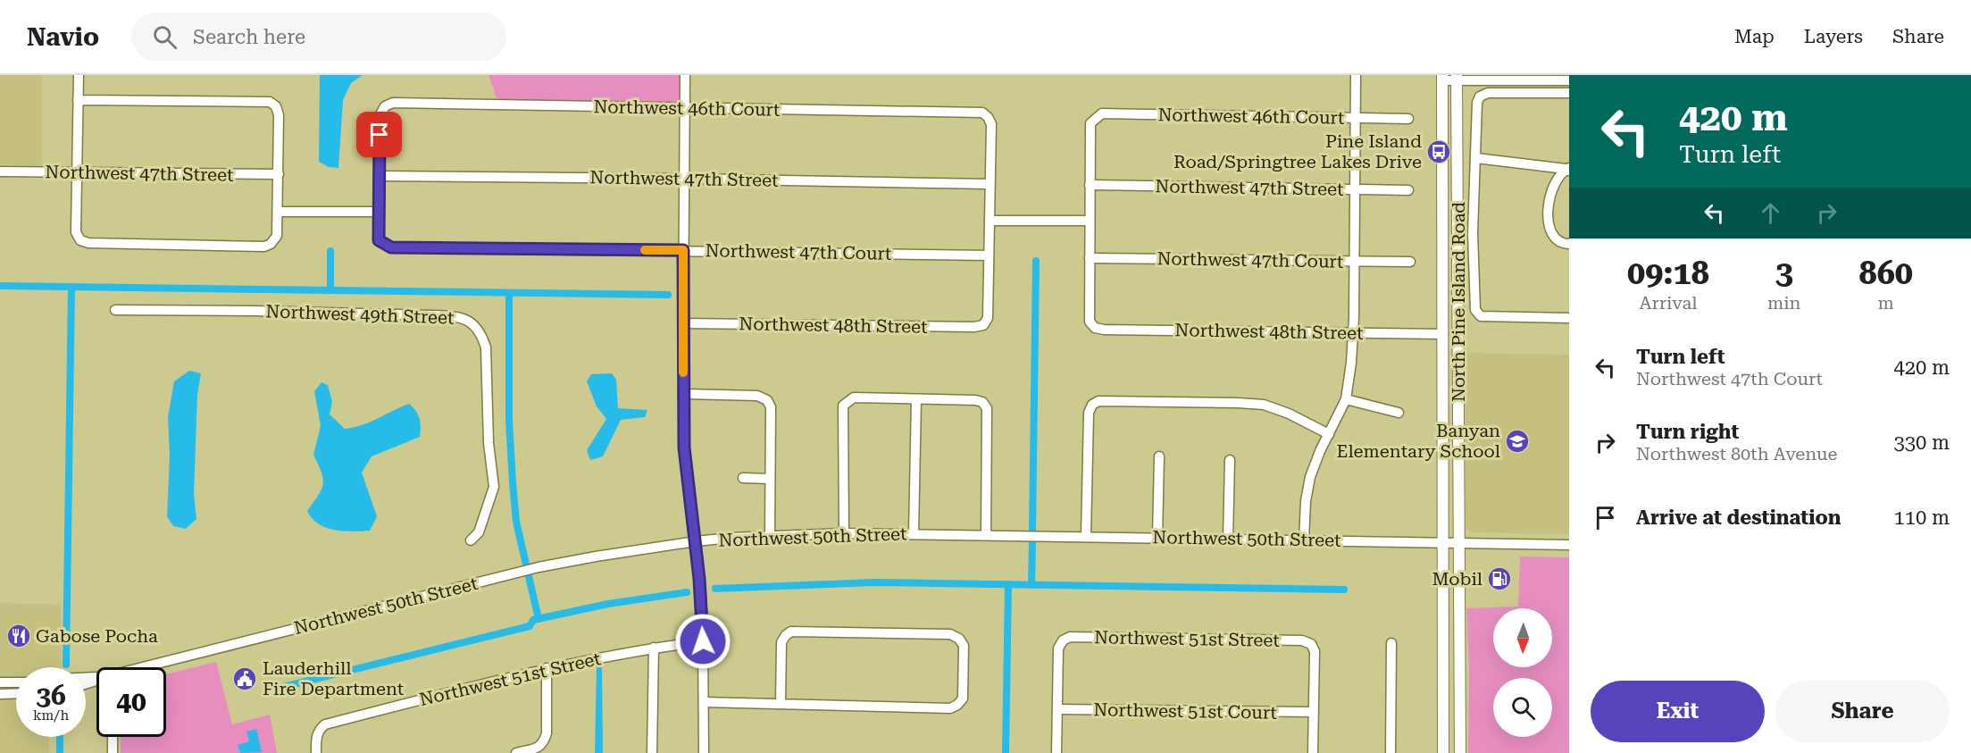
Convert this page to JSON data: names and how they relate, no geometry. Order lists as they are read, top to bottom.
{
  "streets": {
    "main road": ["North Pine Island Road"],
    "street": [
      "Northwest 46th Court",
      "Northwest 47th Street",
      "Northwest 47th Court",
      "Northwest 49th Street",
      "Northwest 48th Street",
      "Northwest 50th Street",
      "Northwest 51st Street",
      "Northwest 51st Court"
    ]
  },
  "crossings": [
    ["Northwest 46th Court", "Northwest 47th Street"],
    ["Northwest 47th Court", "Northwest 48th Street"],
    ["North Pine Island Road", "Northwest 48th Street"],
    ["North Pine Island Road", "Northwest 50th Street"],
    ["Northwest 51st Street", "Northwest 51st Court"]
  ],
  "places": {
    "bus stop": ["Pine Island Road/Springtree Lakes Drive"],
    "school or university": ["Banyan Elementary School"],
    "fuel station": ["Mobil"],
    "restaurant": ["Gabose Pocha"],
    "public building": ["Lauderhill Fire Department"]
  },
  "north": "bottom",
  "page": {
    "header": "Navio",
    "search": "Search here",
    "nav": ["Map", "Layers", "Share"],
    "turn": ["420 m", "Turn left"],
    "eta": [
      "09:18",
      "Arrival",
      "3",
      "min",
      "860",
      "m"
    ],
    "list": [
      {
        "name": "Turn left",
        "note": "Northwest 47th Court",
        "value": "420 m"
      },
      {
        "name": "Turn right",
        "note": "Northwest 80th Avenue",
        "value": "330 m"
      },
      {
        "name": "Arrive at destination",
        "value": "110 m"
      }
    ],
    "speed": "36 km/h",
    "limit": "40",
    "buttons": ["Exit", "Share"]
  }
}
